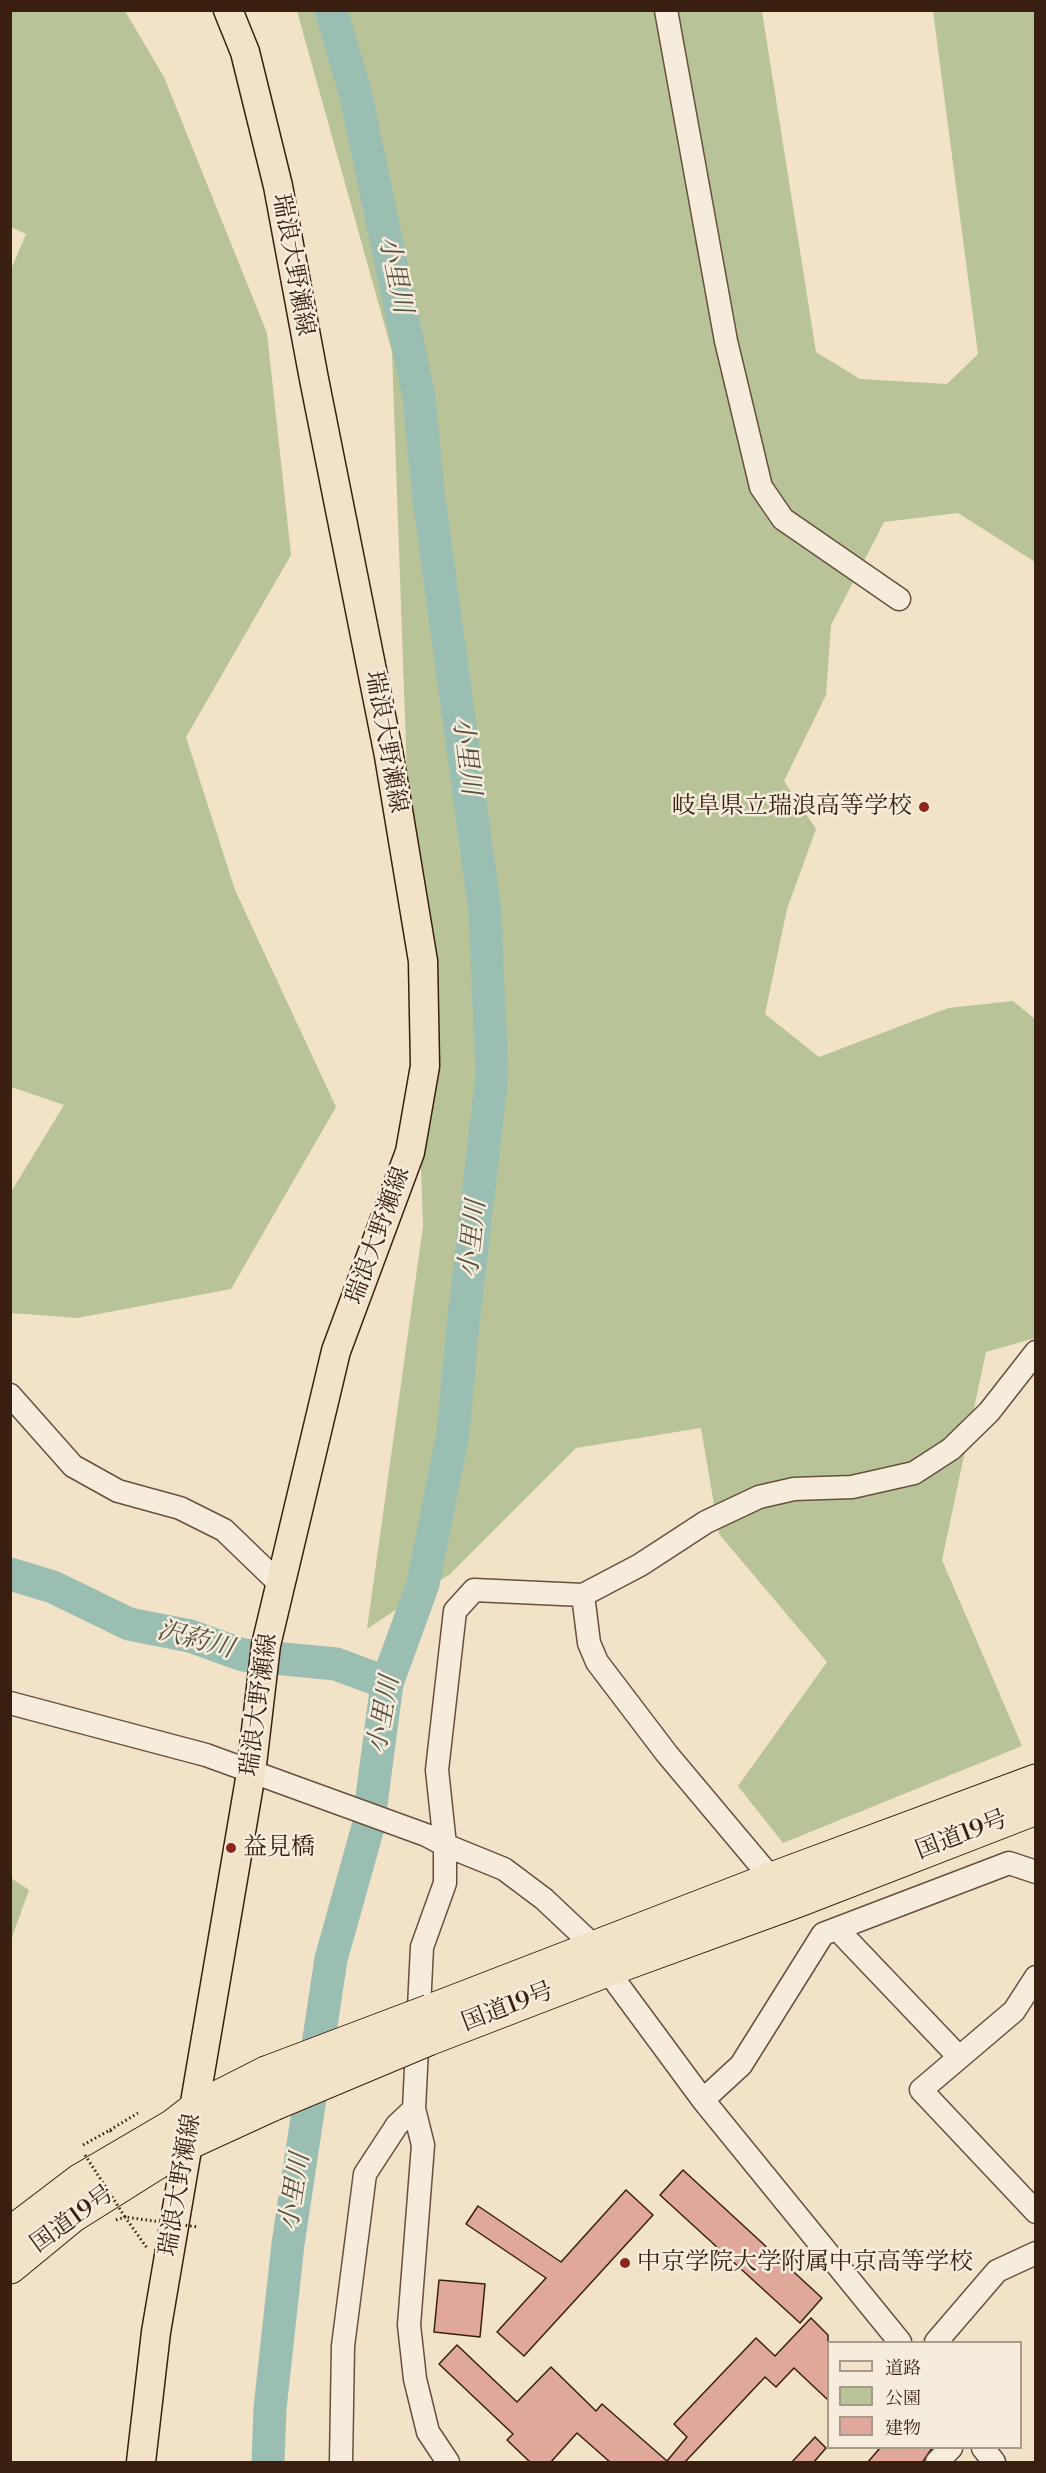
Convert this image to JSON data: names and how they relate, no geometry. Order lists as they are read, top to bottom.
{
  "streets": {
    "highway": ["国道19号"],
    "main road": ["瑞浪大野瀬線"]
  },
  "crossings": [
    ["瑞浪大野瀬線", "国道19号"]
  ],
  "water": ["小里川", "沢葯川"],
  "places": ["岐阜県立瑞浪高等学校", "益見橋", "中京学院大学附属中京高等学校"],
  "legend": ["道路", "公園", "建物"]
}
